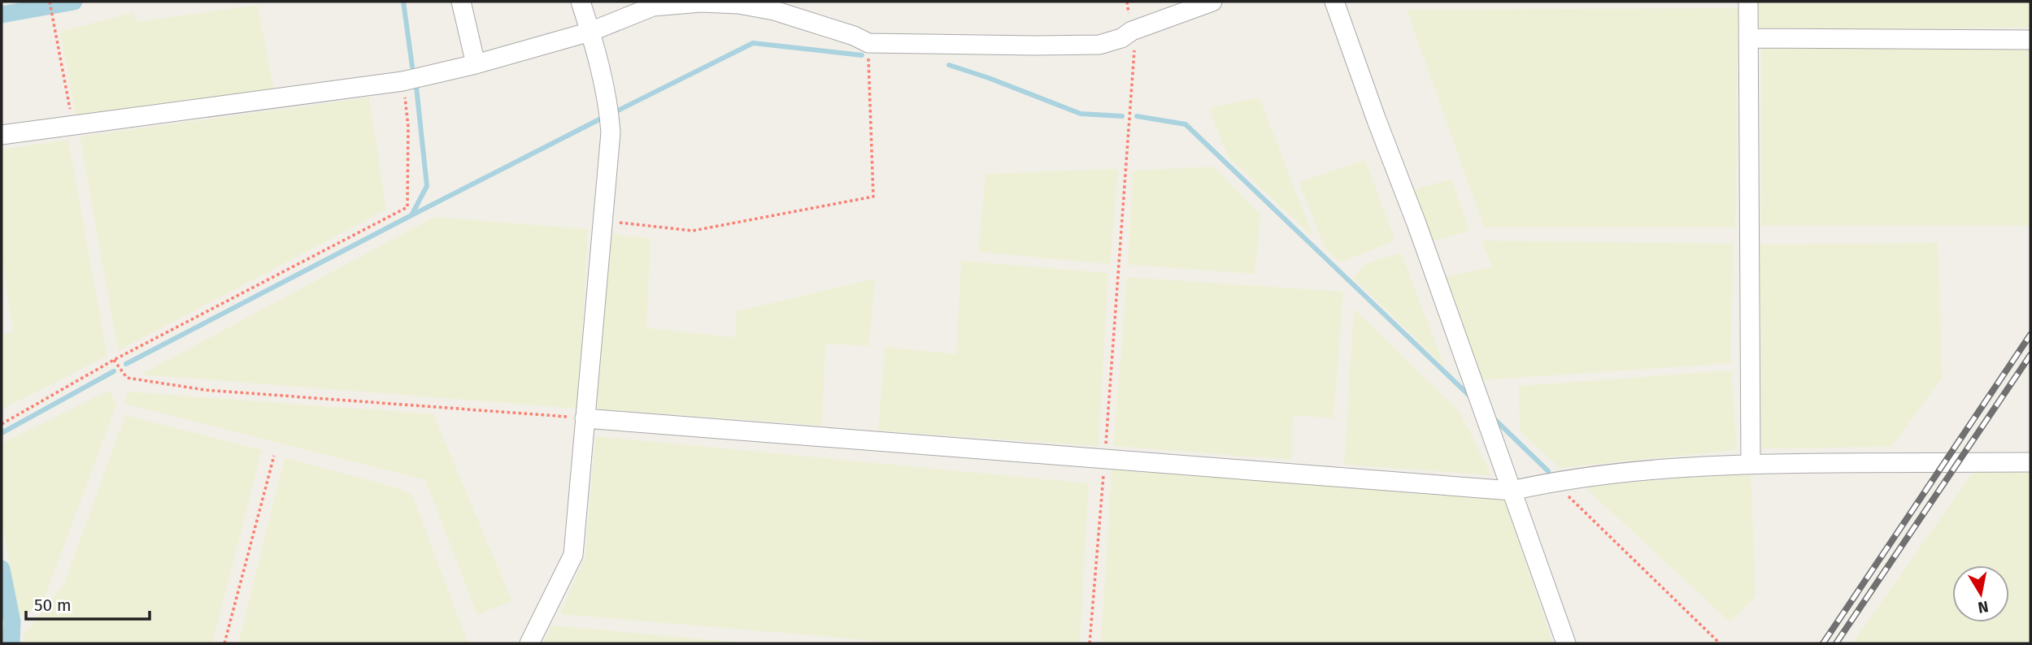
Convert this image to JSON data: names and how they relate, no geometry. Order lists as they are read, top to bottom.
{
  "scale_bar": "50 m",
  "north": "bottom"
}
